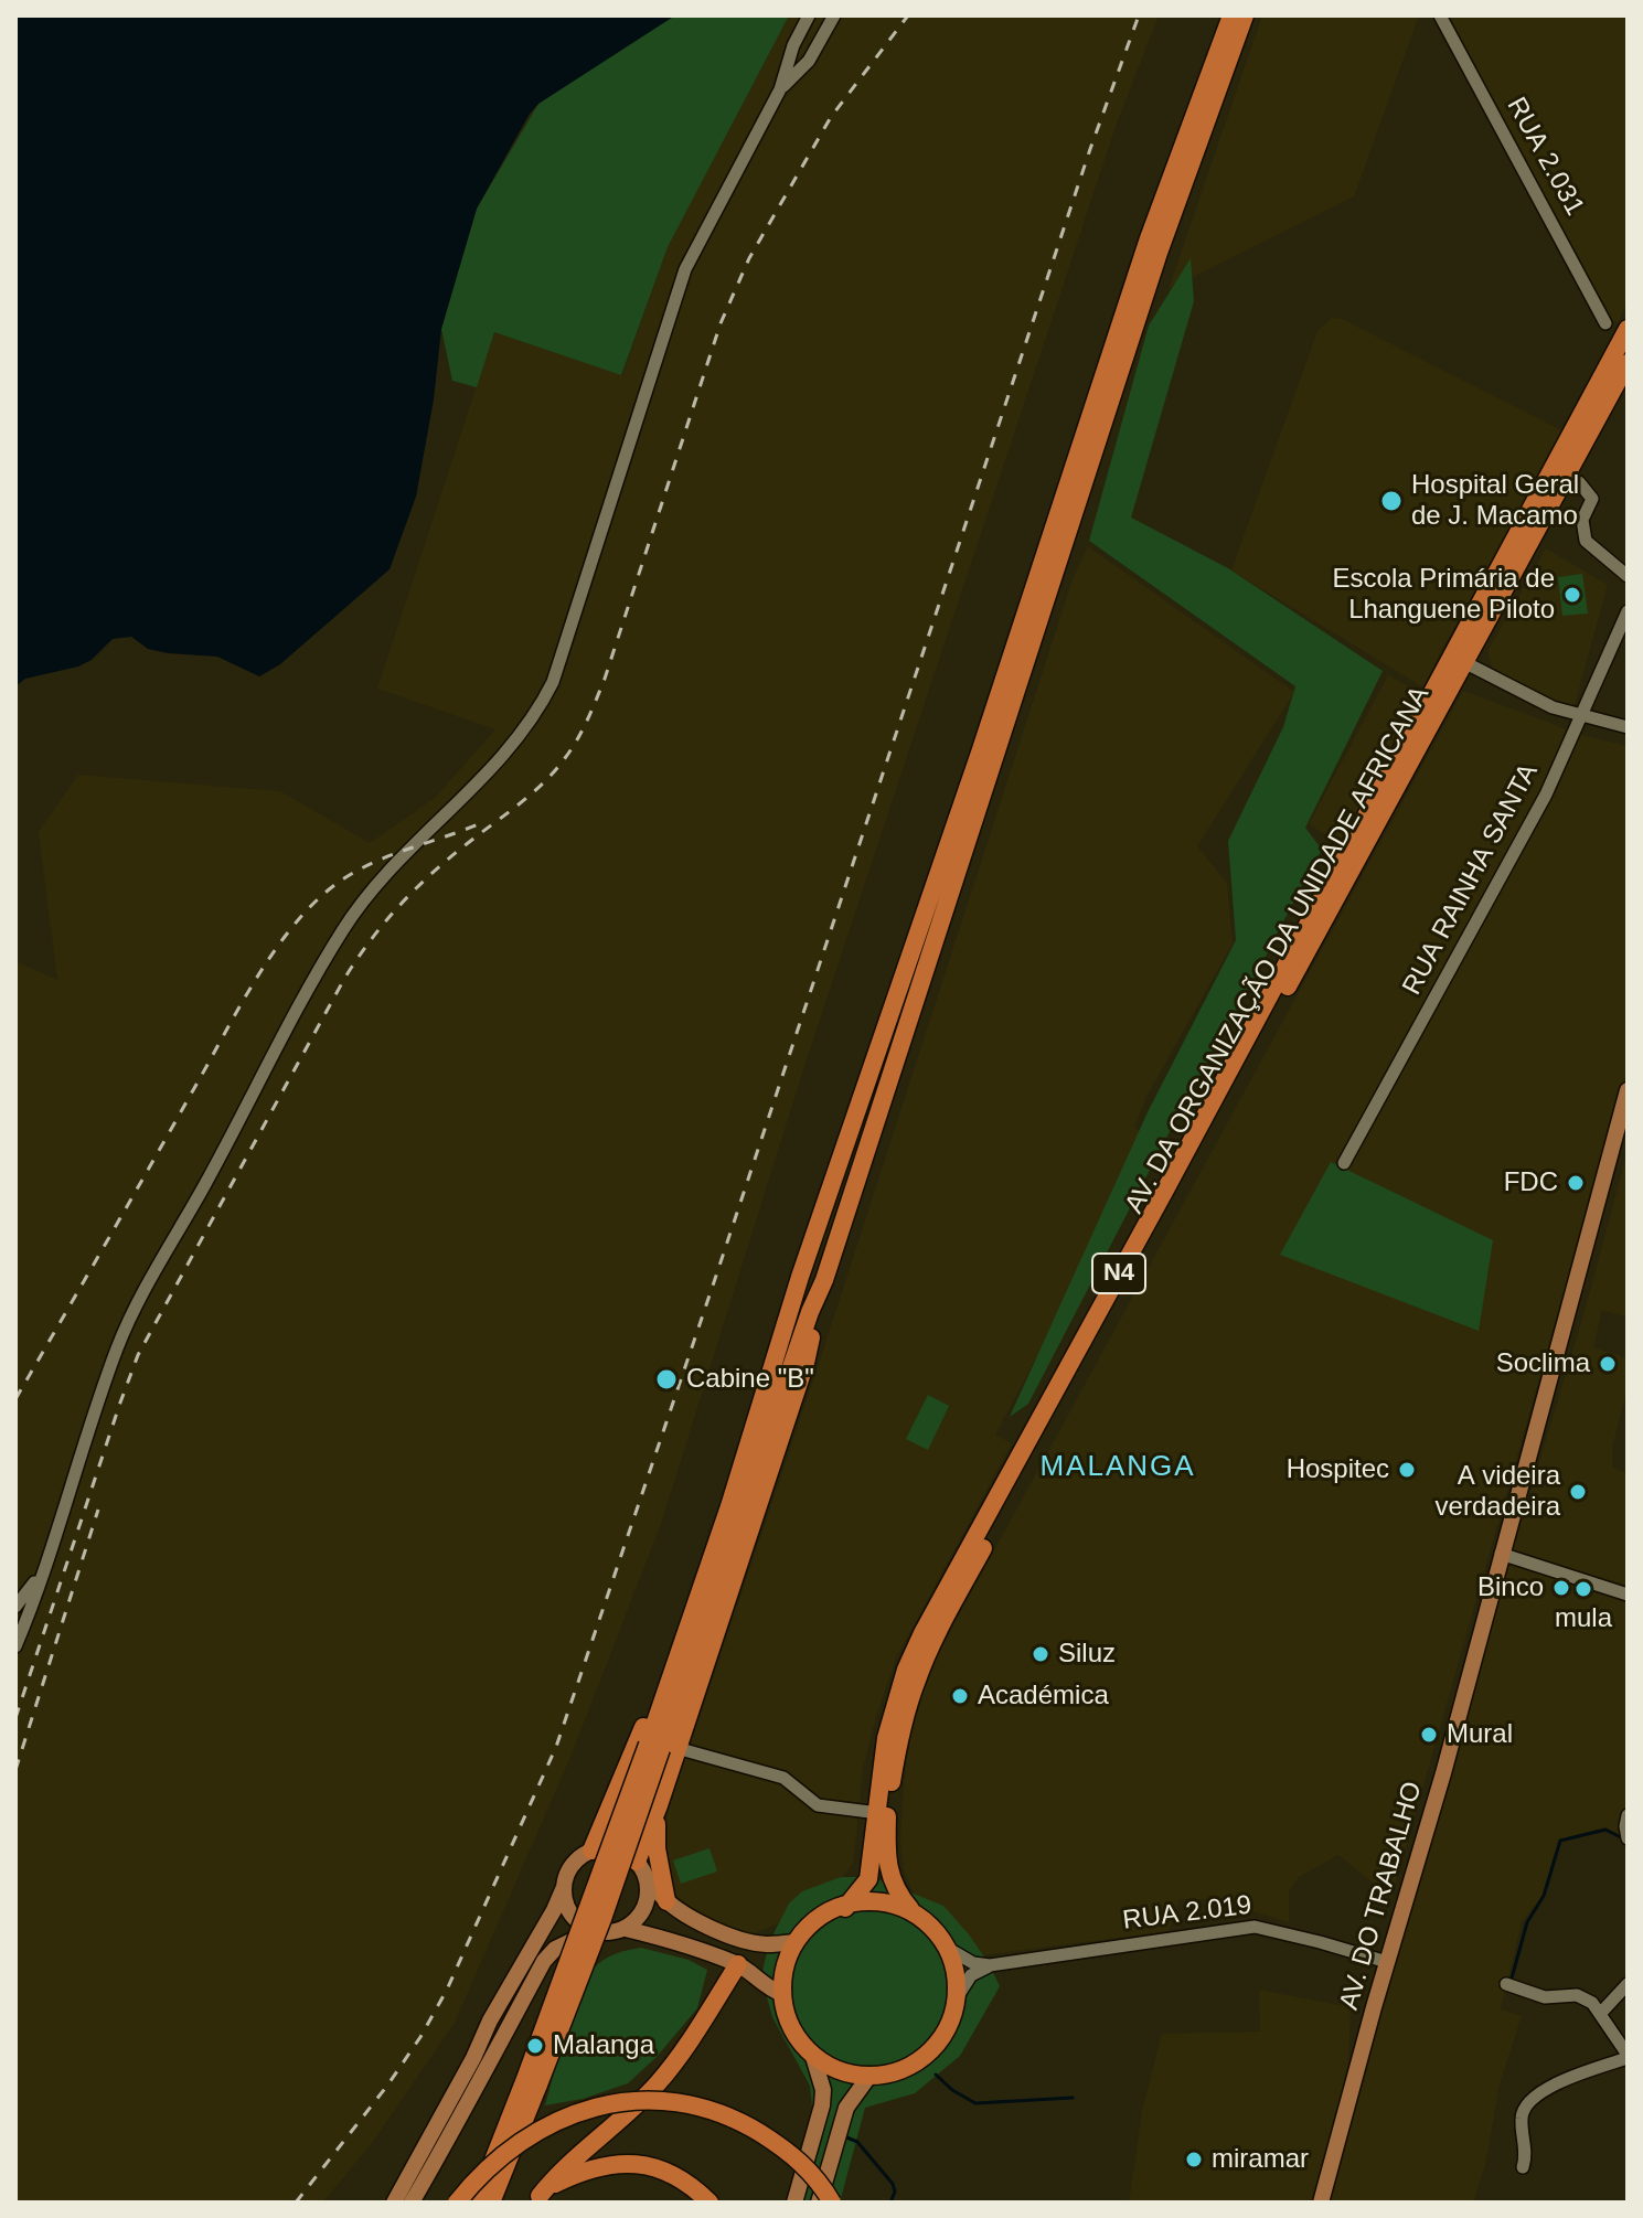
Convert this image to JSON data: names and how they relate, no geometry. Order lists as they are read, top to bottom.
{
  "streets": {
    "highway": ["AV. DA ORGANIZAÇÃO DA UNIDADE AFRICANA", "N4"],
    "main road": ["AV. DO TRABALHO"],
    "street": ["RUA 2.031", "RUA RAINHA SANTA", "RUA 2.019"]
  },
  "crossings": [
    ["AV. DA ORGANIZAÇÃO DA UNIDADE AFRICANA", "N4"],
    ["AV. DO TRABALHO", "RUA 2.019"]
  ],
  "districts": ["MALANGA"],
  "places": [
    "Hospital Geral de J. Macamo",
    "Escola Primária de Lhanguene Piloto",
    "FDC",
    "Soclima",
    "Cabine \"B\"",
    "Hospitec",
    "A videira verdadeira",
    "Binco",
    "mula",
    "Siluz",
    "Académica",
    "Mural",
    "Malanga",
    "miramar"
  ]
}
